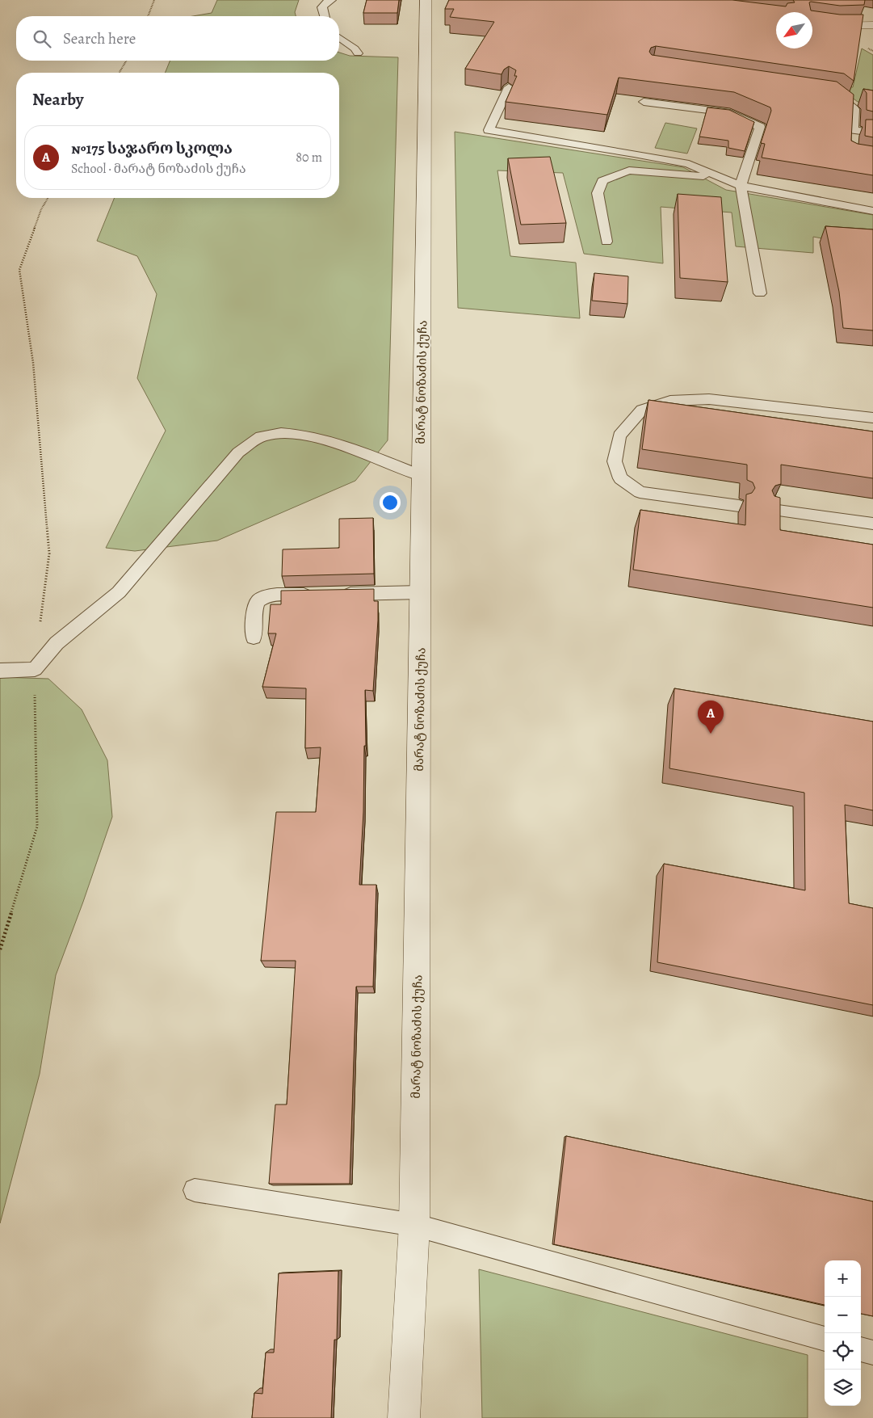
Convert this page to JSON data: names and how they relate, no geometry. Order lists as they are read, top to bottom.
{
  "streets": {
    "street": ["მარატ ნოზაძის ქუჩა"]
  },
  "north": "bottom left",
  "page": {
    "search": "Search here",
    "heading": "Nearby",
    "list": [
      {
        "mark": "A",
        "name": "№175 საჯარო სკოლა",
        "note": "School · მარატ ნოზაძის ქუჩა",
        "value": "80 m"
      }
    ],
    "pins": "A",
    "map_buttons": ["+", "−"]
  }
}
